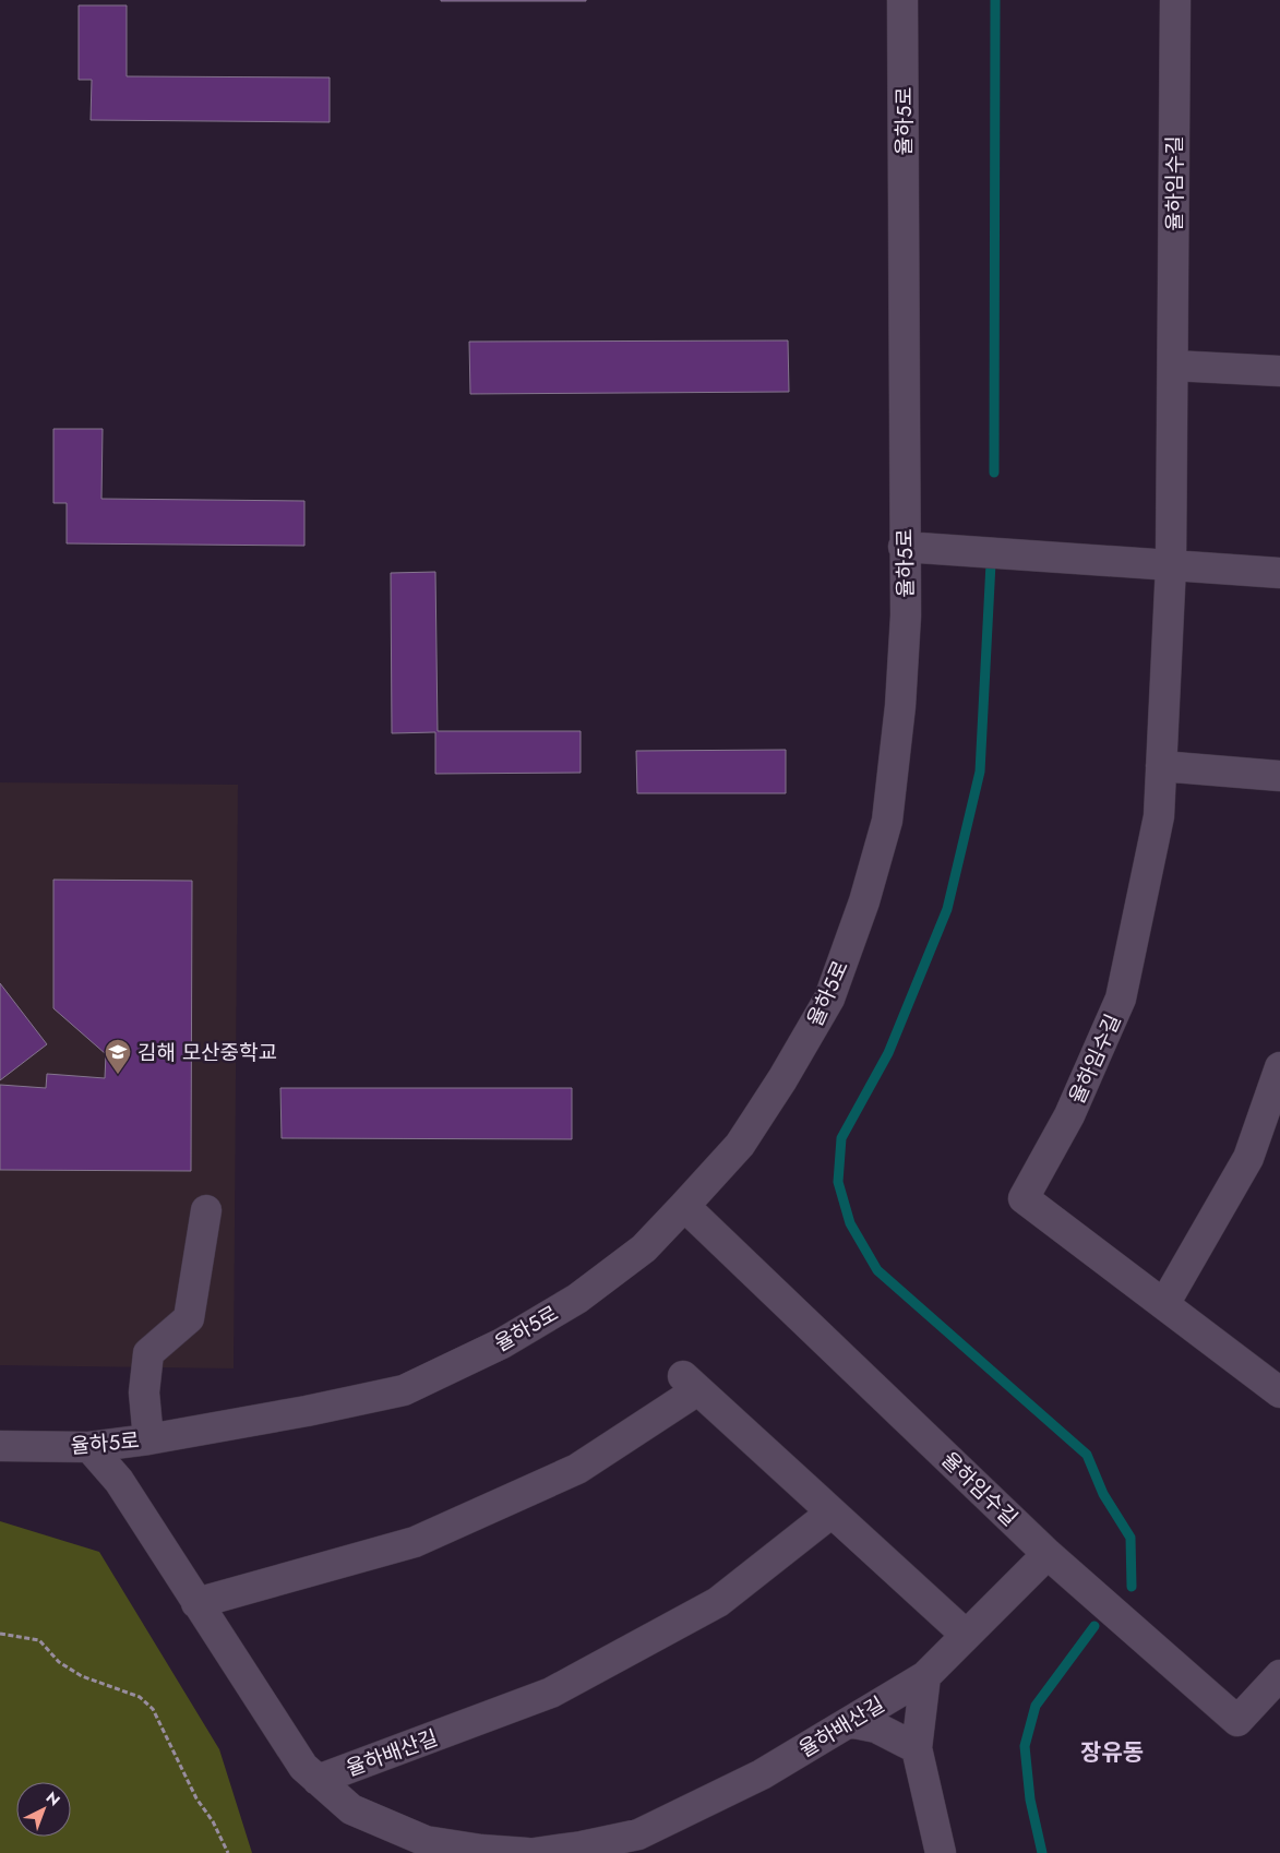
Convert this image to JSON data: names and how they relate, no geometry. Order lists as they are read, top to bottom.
{
  "streets": {
    "street": ["율하5로", "율하임수길", "율하배산길"]
  },
  "crossings": [
    ["율하5로", "율하임수길"],
    ["율하5로", "율하배산길"],
    ["율하임수길", "율하배산길"]
  ],
  "districts": ["장유동"],
  "places": {
    "school or university": ["김해 모산중학교"]
  },
  "north": "top right"
}
